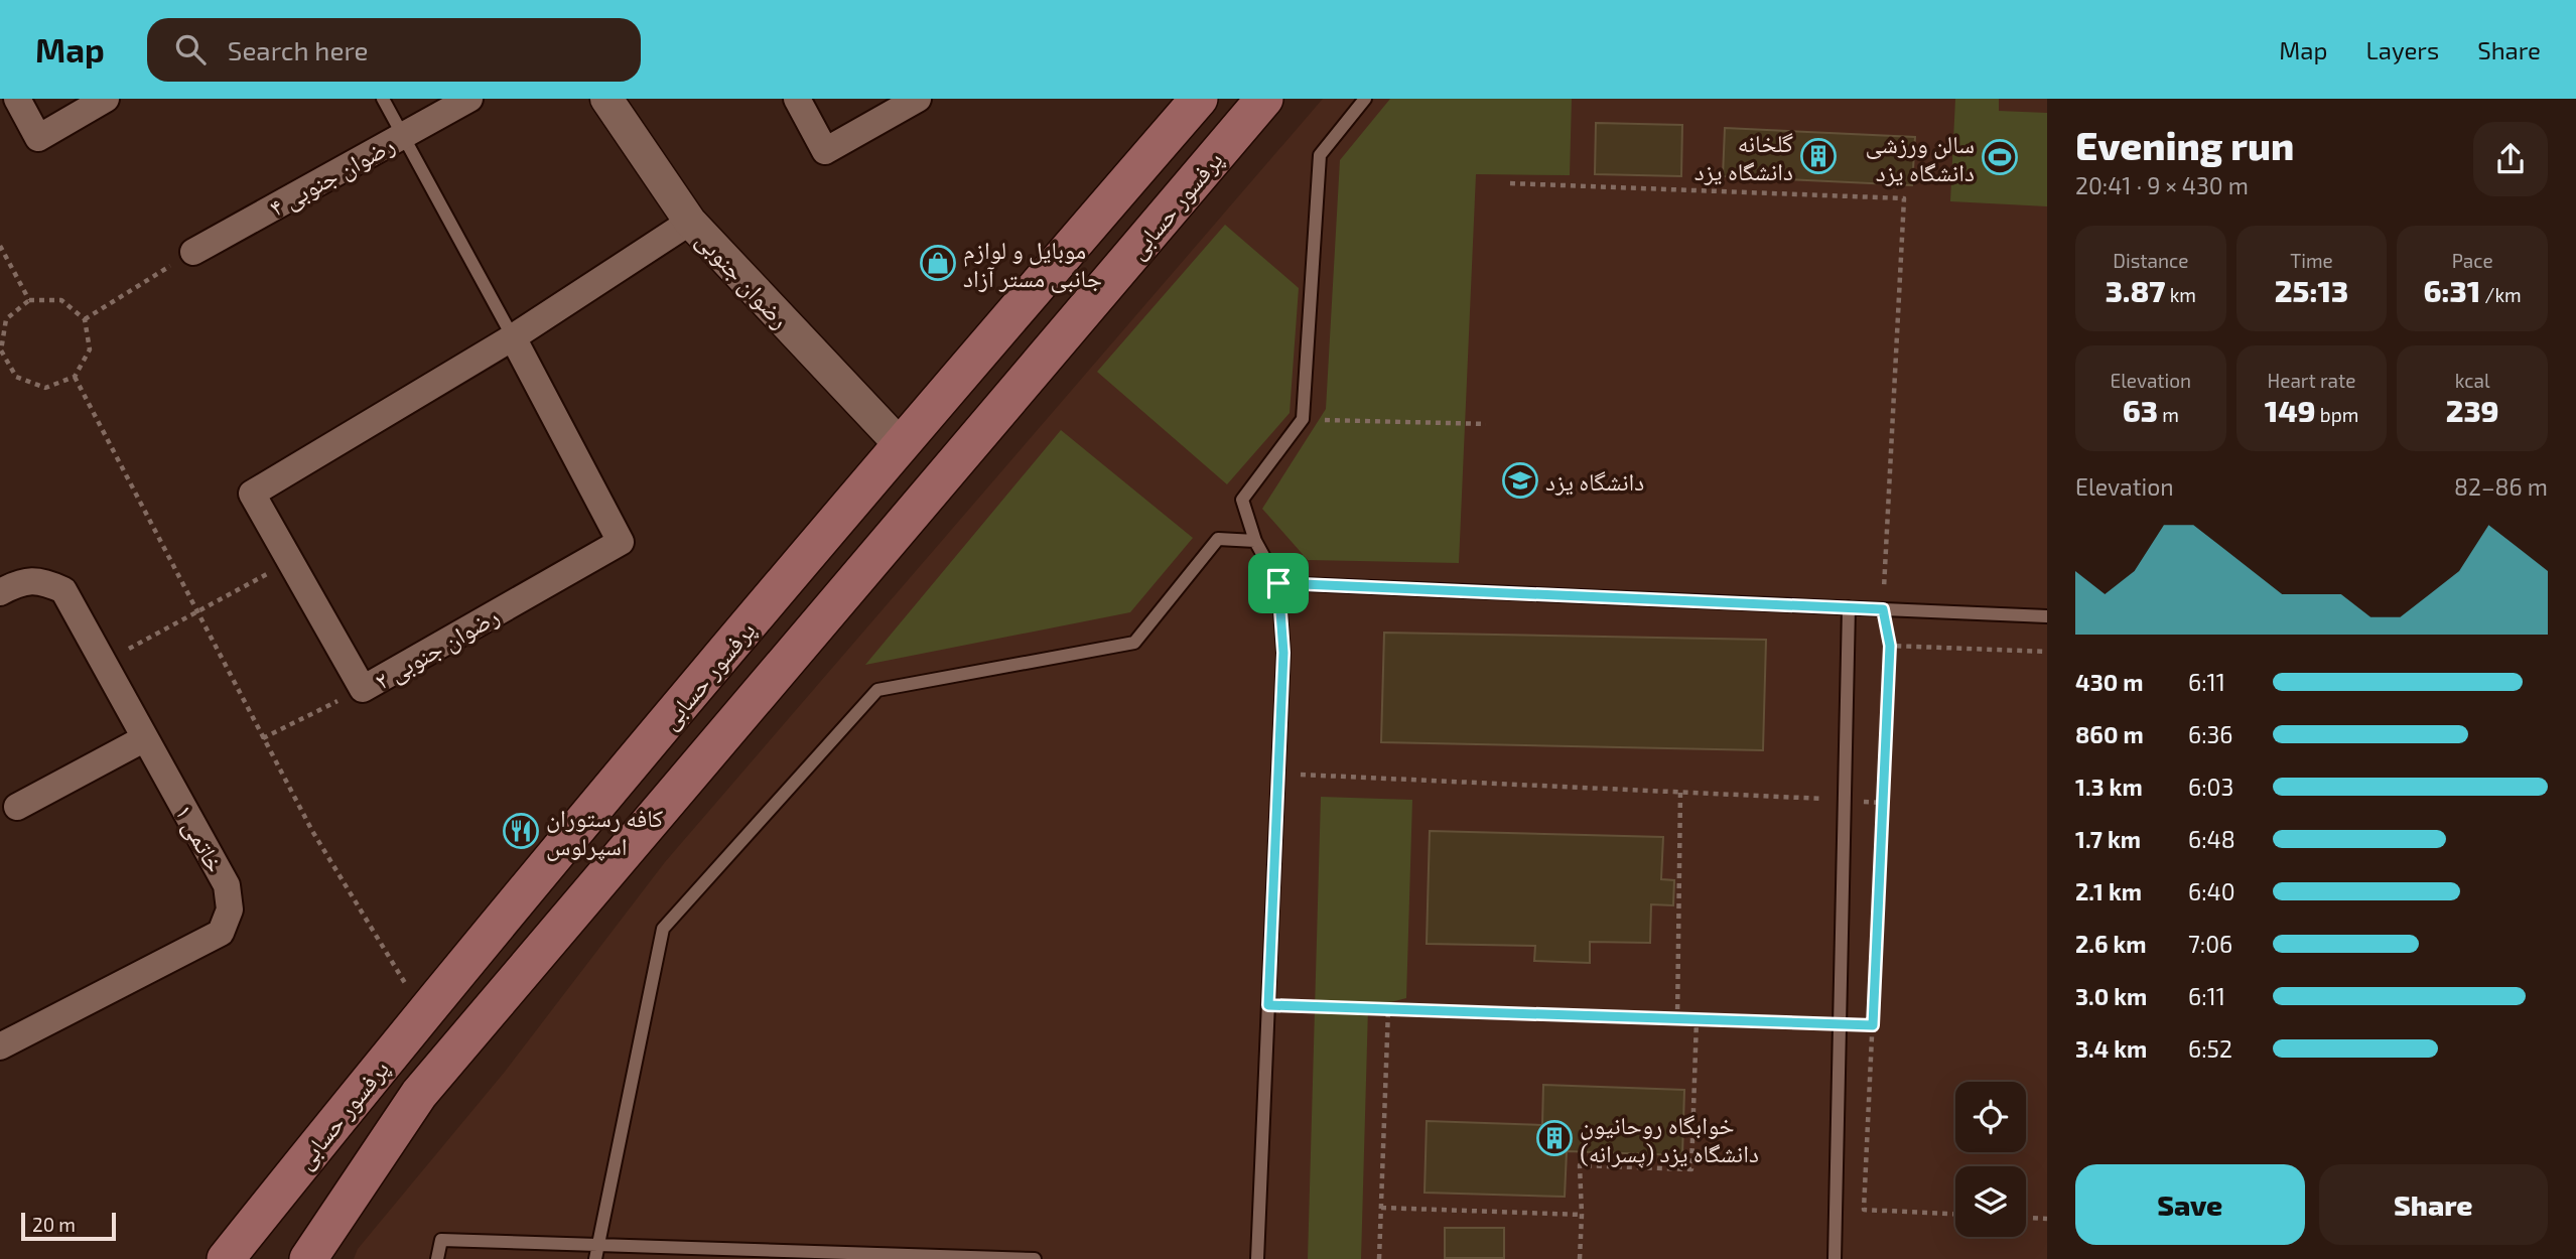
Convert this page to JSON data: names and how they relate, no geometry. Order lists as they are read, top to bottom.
{
  "streets": {
    "main road": ["پرفسور حسابی"],
    "street": [
      "رضوان جنوبی ۴",
      "رضوان جنوبی",
      "رضوان جنوبی ۲",
      "خاتمی ۱"
    ]
  },
  "crossings": [
    ["پرفسور حسابی", "رضوان جنوبی"],
    ["رضوان جنوبی", "رضوان جنوبی ۲"]
  ],
  "places": {
    "building": ["گلخانه دانشگاه یزد", "خوابگاه روحانیون (پسرانه) دانشگاه یزد"],
    "sports": ["سالن ورزشی دانشگاه یزد"],
    "shop": ["موبایل و لوازم جانبی مستر آزاد"],
    "school or university": ["دانشگاه یزد"],
    "restaurant": ["کافه رستوران اسپرلوس"]
  },
  "scale_bar": "20 m",
  "page": {
    "header": "Map",
    "search": "Search here",
    "nav": ["Map", "Layers", "Share"],
    "heading": ["Evening run", "20:41 · 9 × 430 m"],
    "stats": [
      ["Distance", "3.87 km"],
      ["Time", "25:13"],
      ["Pace", "6:31 /km"],
      ["Elevation", "63 m"],
      ["Heart rate", "149 bpm"],
      ["kcal", "239"]
    ],
    "chart": ["Elevation", "82–86 m"],
    "list": [
      {
        "name": "430 m",
        "note": "6:11"
      },
      {
        "name": "860 m",
        "note": "6:36"
      },
      {
        "name": "1.3 km",
        "note": "6:03"
      },
      {
        "name": "1.7 km",
        "note": "6:48"
      },
      {
        "name": "2.1 km",
        "note": "6:40"
      },
      {
        "name": "2.6 km",
        "note": "7:06"
      },
      {
        "name": "3.0 km",
        "note": "6:11"
      },
      {
        "name": "3.4 km",
        "note": "6:52"
      }
    ],
    "buttons": ["Save", "Share"],
    "scale": "20 m"
  }
}
